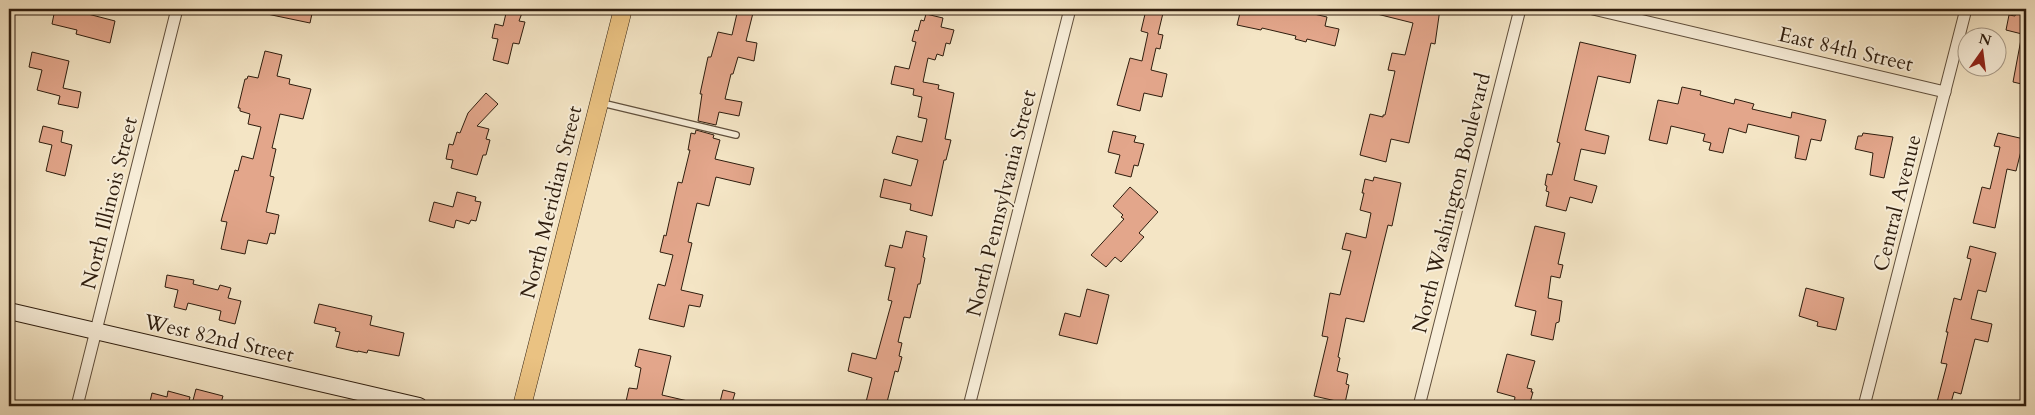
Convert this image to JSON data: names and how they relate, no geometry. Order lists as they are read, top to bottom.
{
  "streets": {
    "main road": ["North Meridian Street"],
    "street": [
      "East 84th Street",
      "North Illinois Street",
      "North Pennsylvania Street",
      "North Washington Boulevard",
      "Central Avenue",
      "West 82nd Street"
    ]
  },
  "crossings": [
    ["East 84th Street", "Central Avenue"],
    ["North Illinois Street", "West 82nd Street"]
  ],
  "north": "top"
}
